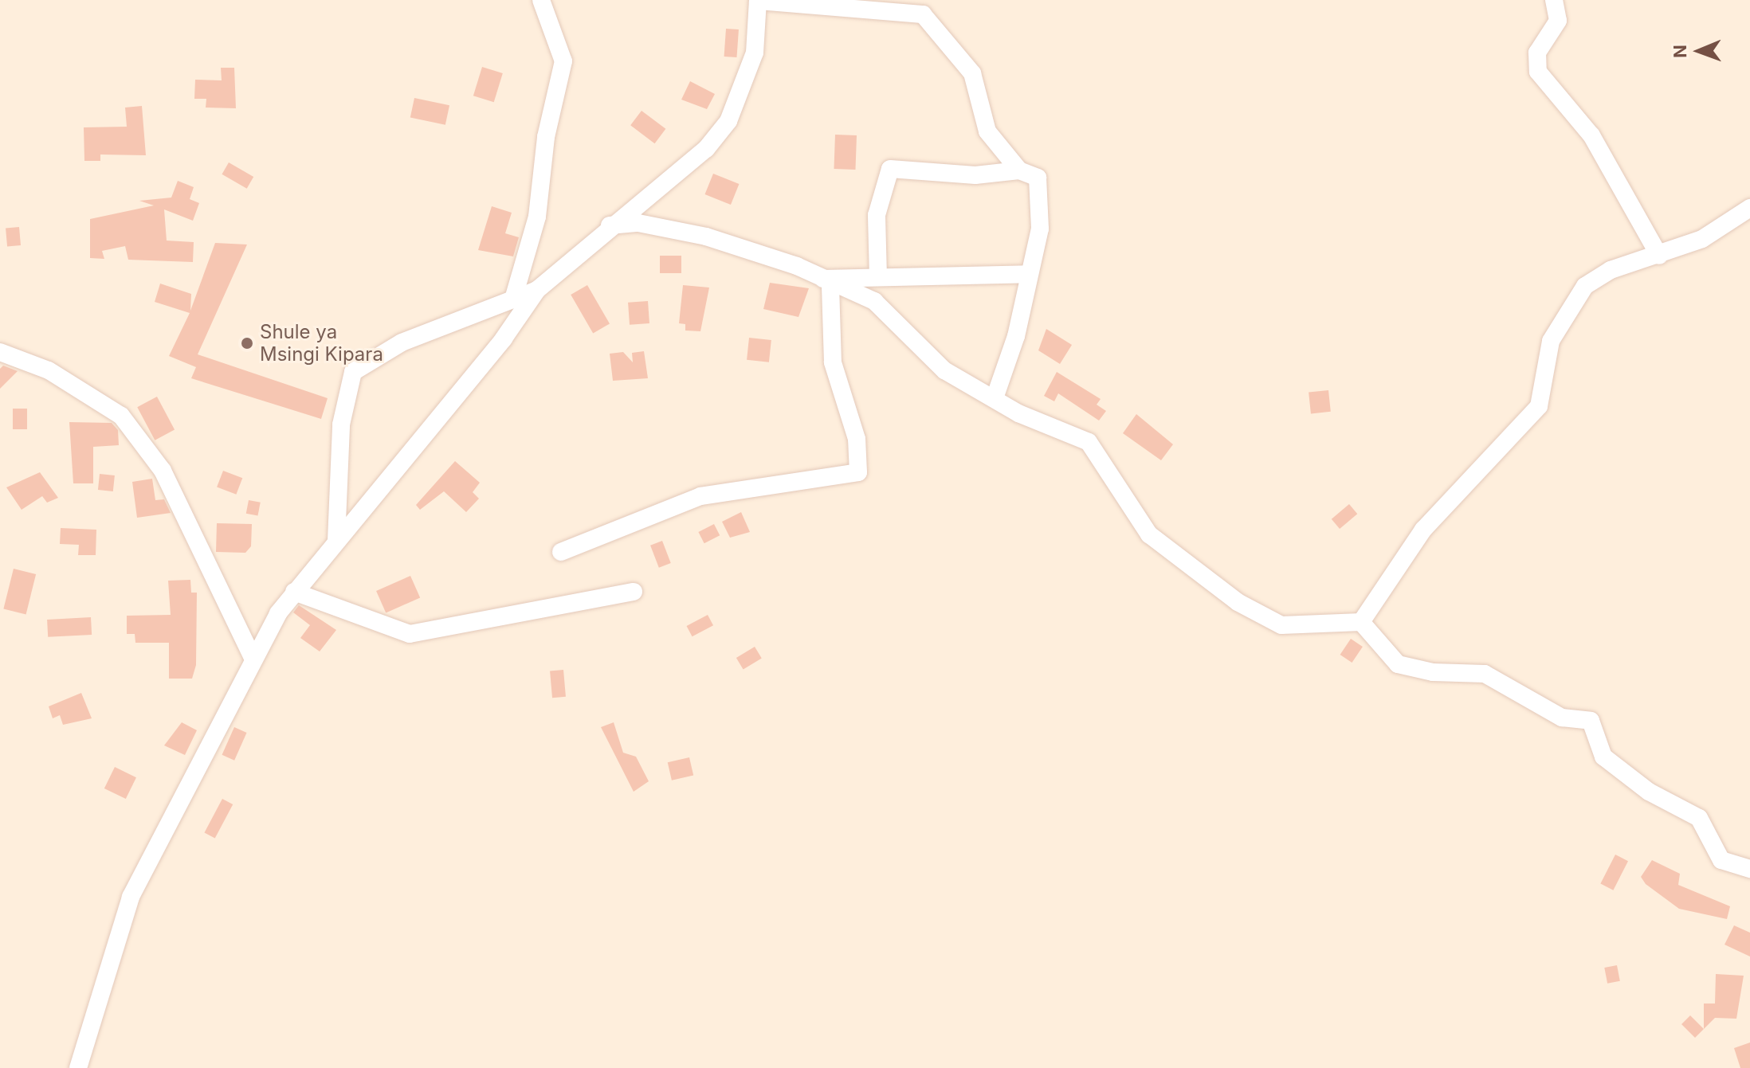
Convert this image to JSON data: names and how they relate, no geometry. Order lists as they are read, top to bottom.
{
  "places": ["Shule ya Msingi Kipara"],
  "north": "left"
}
